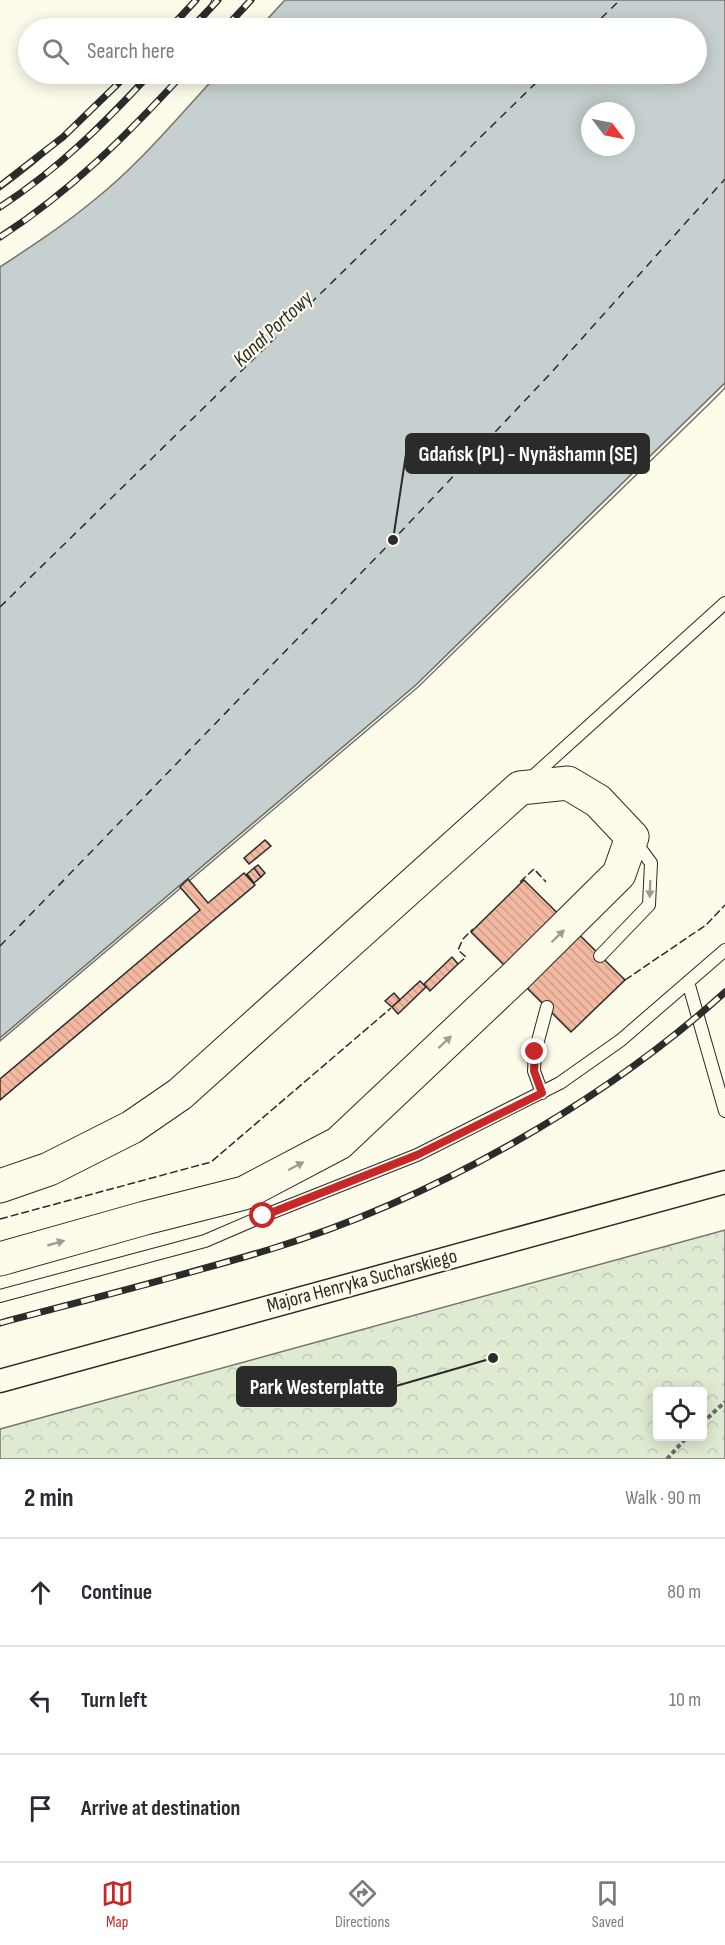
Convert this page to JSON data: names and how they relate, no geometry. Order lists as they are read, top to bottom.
{
  "streets": {
    "street": ["Majora Henryka Sucharskiego"]
  },
  "water": ["Kanał Portowy"],
  "places": ["Gdańsk (PL) - Nynäshamn (SE)", "Park Westerplatte"],
  "north": "bottom right",
  "page": {
    "search": "Search here",
    "heading": ["2 min", "Walk · 90 m"],
    "list": [
      ["Continue", "80 m"],
      ["Turn left", "10 m"],
      "Arrive at destination"
    ],
    "nav": ["Map", "Directions", "Saved"]
  }
}
